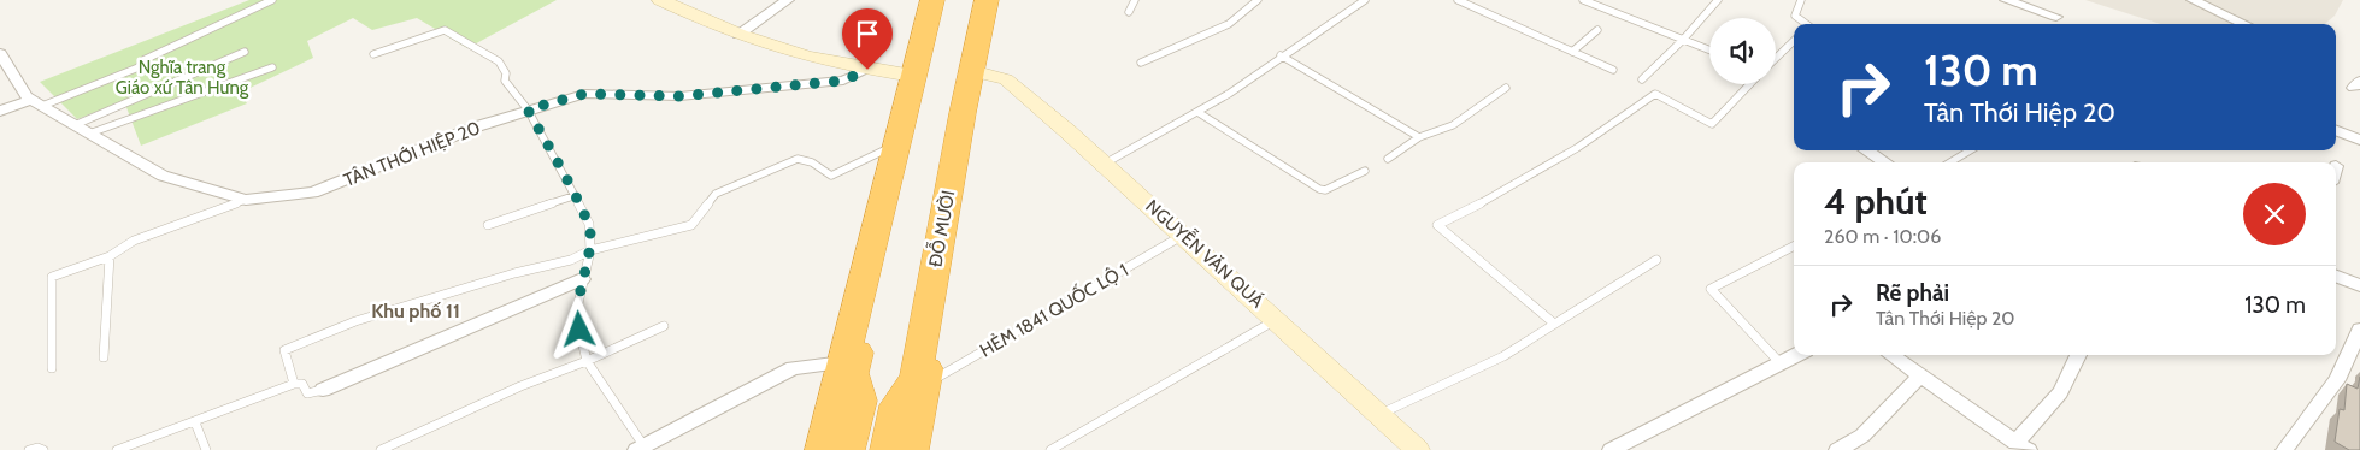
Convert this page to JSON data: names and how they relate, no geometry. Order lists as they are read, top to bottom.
{
  "streets": {
    "highway": ["ĐỖ MƯỜI"],
    "main road": ["NGUYỄN VĂN QUÁ"],
    "street": ["TÂN THỚI HIỆP 20"],
    "lane": ["HẺM 1841 QUỐC LỘ 1"]
  },
  "crossings": [
    ["ĐỖ MƯỜI", "NGUYỄN VĂN QUÁ"],
    ["ĐỖ MƯỜI", "HẺM 1841 QUỐC LỘ 1"],
    ["NGUYỄN VĂN QUÁ", "HẺM 1841 QUỐC LỘ 1"]
  ],
  "districts": ["Khu phố 11"],
  "parks": ["Nghĩa trang Giáo xứ Tân Hưng"],
  "page": {
    "turn": ["130 m", "Tân Thới Hiệp 20"],
    "heading": ["4 phút", "260 m · 10:06"],
    "list": [
      {
        "name": "Rẽ phải",
        "note": "Tân Thới Hiệp 20",
        "value": "130 m"
      }
    ]
  }
}
